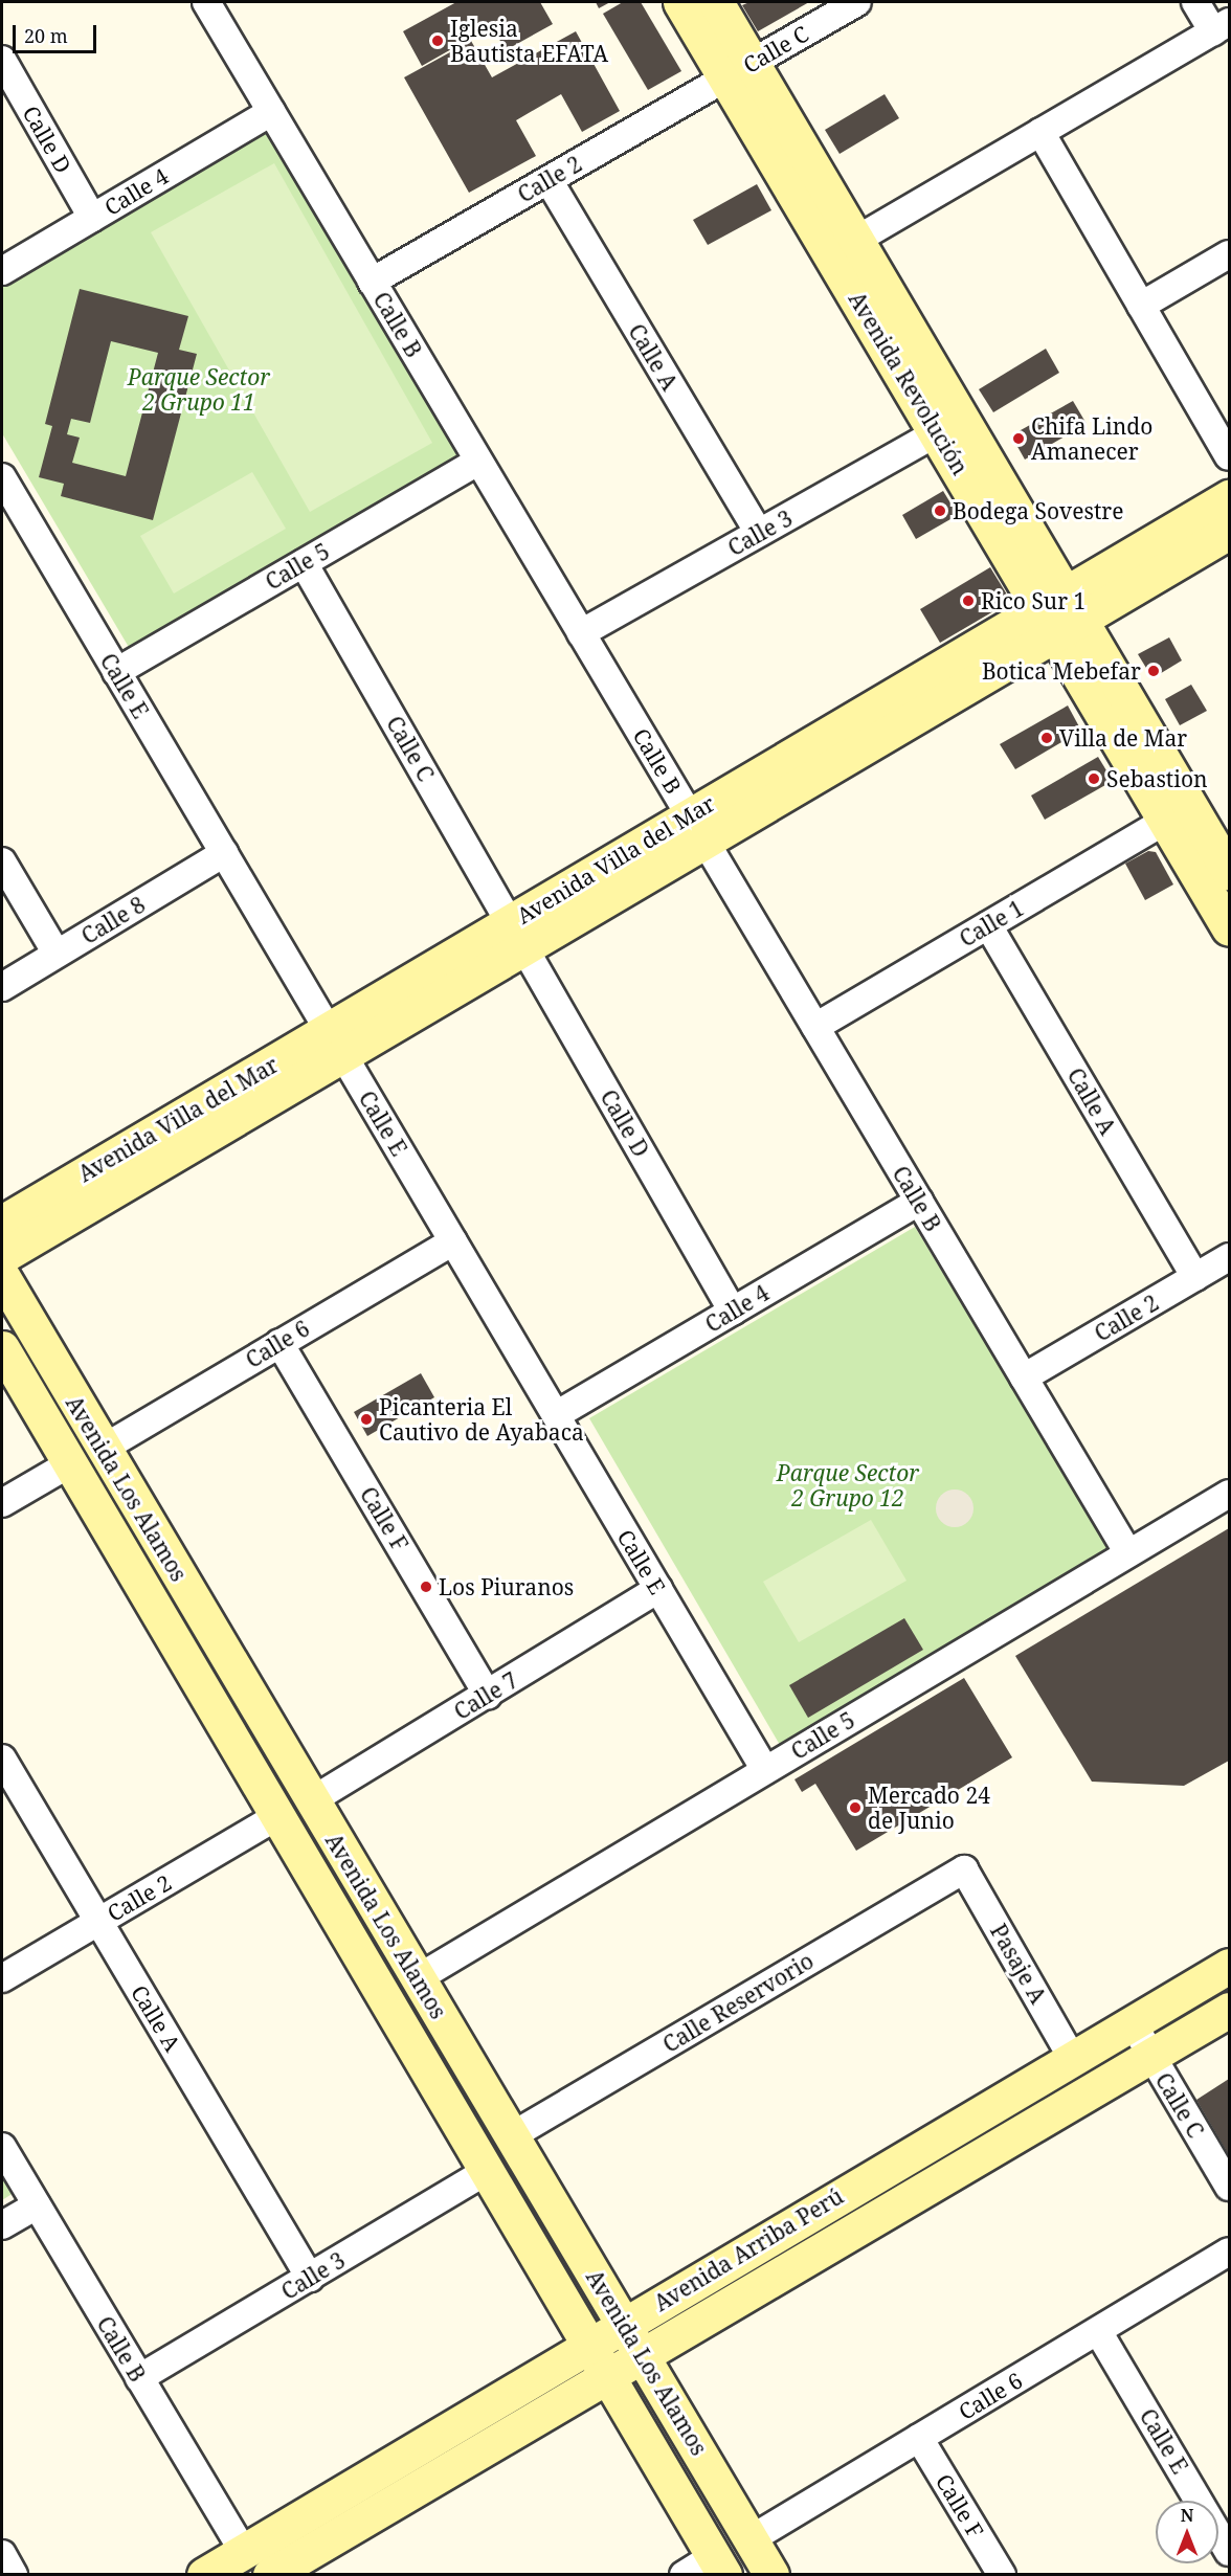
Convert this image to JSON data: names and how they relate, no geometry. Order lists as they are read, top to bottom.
{
  "streets": {
    "street": [
      "Calle C",
      "Calle D",
      "Calle 2",
      "Calle 4",
      "Calle B",
      "Calle A",
      "Avenida Revolución",
      "Calle 3",
      "Calle 5",
      "Calle E",
      "Avenida Villa del Mar",
      "Calle 8",
      "Calle 1",
      "Calle 6",
      "Avenida Los Alamos",
      "Calle F",
      "Calle 7",
      "Pasaje A",
      "Calle Reservorio",
      "Avenida Arriba Perú"
    ]
  },
  "crossings": [
    ["Calle C", "Calle D"],
    ["Calle C", "Calle 2"],
    ["Calle C", "Avenida Revolución"],
    ["Calle C", "Calle 5"],
    ["Calle C", "Avenida Villa del Mar"],
    ["Calle C", "Avenida Arriba Perú"],
    ["Calle D", "Calle 4"],
    ["Calle D", "Avenida Villa del Mar"],
    ["Calle 2", "Calle B"],
    ["Calle 2", "Calle A"],
    ["Calle 2", "Avenida Revolución"],
    ["Calle 2", "Avenida Los Alamos"],
    ["Calle 4", "Calle B"],
    ["Calle 4", "Calle E"],
    ["Calle B", "Calle 3"],
    ["Calle B", "Calle 5"],
    ["Calle B", "Avenida Villa del Mar"],
    ["Calle B", "Calle 1"],
    ["Calle B", "Avenida Arriba Perú"],
    ["Calle A", "Calle 3"],
    ["Calle A", "Calle 1"],
    ["Avenida Revolución", "Calle 3"],
    ["Avenida Revolución", "Avenida Villa del Mar"],
    ["Avenida Revolución", "Calle 1"],
    ["Calle 3", "Avenida Los Alamos"],
    ["Calle 5", "Calle E"],
    ["Calle 5", "Avenida Los Alamos"],
    ["Calle E", "Avenida Villa del Mar"],
    ["Calle E", "Calle 8"],
    ["Calle E", "Calle 6"],
    ["Calle E", "Calle 7"],
    ["Calle 6", "Avenida Los Alamos"],
    ["Calle 6", "Calle F"],
    ["Avenida Los Alamos", "Calle 7"],
    ["Avenida Los Alamos", "Calle Reservorio"],
    ["Avenida Los Alamos", "Avenida Arriba Perú"],
    ["Calle F", "Calle 7"],
    ["Pasaje A", "Calle Reservorio"],
    ["Pasaje A", "Avenida Arriba Perú"]
  ],
  "parks": ["Parque Sector 2 Grupo 11", "Parque Sector 2 Grupo 12"],
  "places": [
    "Iglesia Bautista EFATA",
    "Chifa Lindo Amanecer",
    "Bodega Sovestre",
    "Rico Sur 1",
    "Botica Mebefar",
    "Villa de Mar",
    "Sebastion",
    "Picanteria El Cautivo de Ayabaca",
    "Los Piuranos",
    "Mercado 24 de Junio"
  ],
  "scale_bar": "20 m",
  "north": "top"
}
